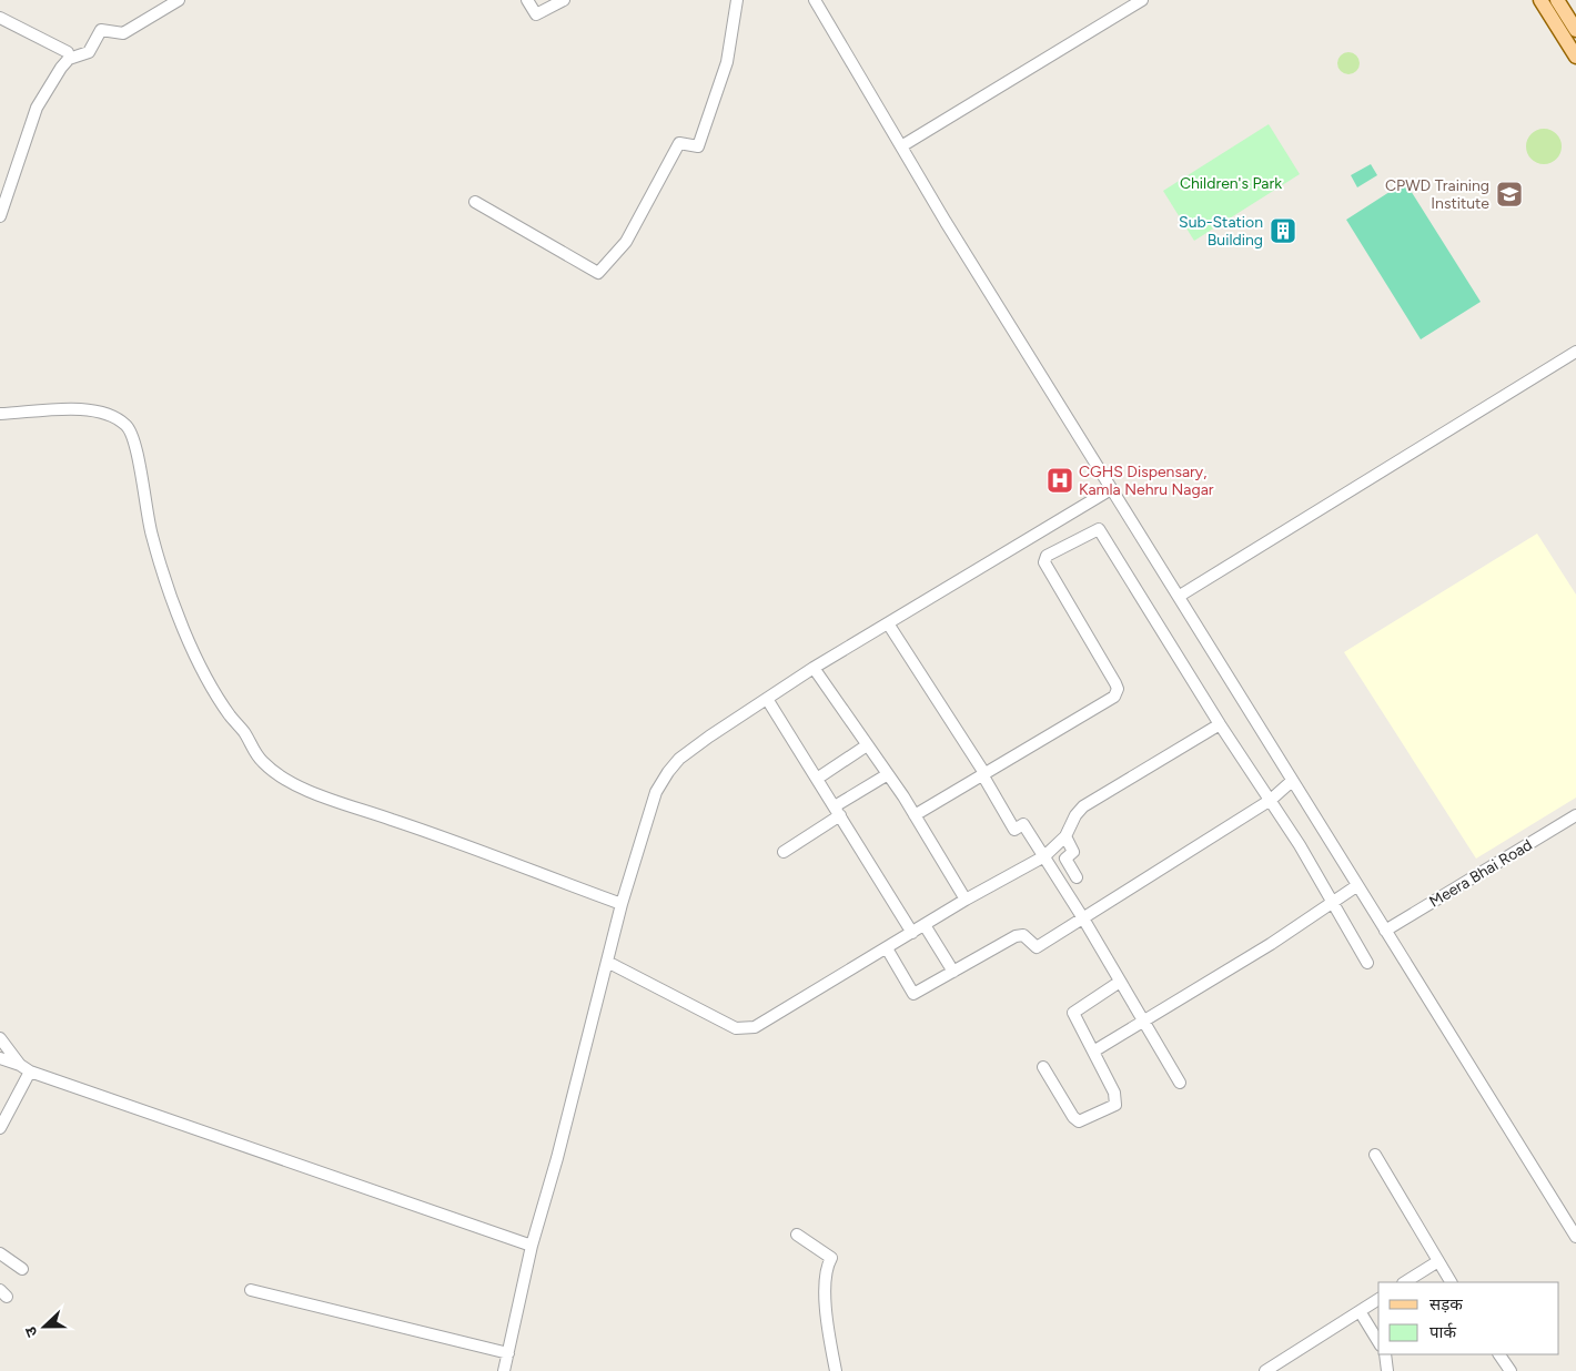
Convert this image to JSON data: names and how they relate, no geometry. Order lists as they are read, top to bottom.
{
  "streets": {
    "street": ["Meera Bhai Road"]
  },
  "parks": ["Children's Park"],
  "places": {
    "school or university": ["CPWD Training Institute"],
    "building": ["Sub-Station Building"],
    "hospital": ["CGHS Dispensary, Kamla Nehru Nagar"]
  },
  "legend": ["सड़क", "पार्क"],
  "north": "left"
}
